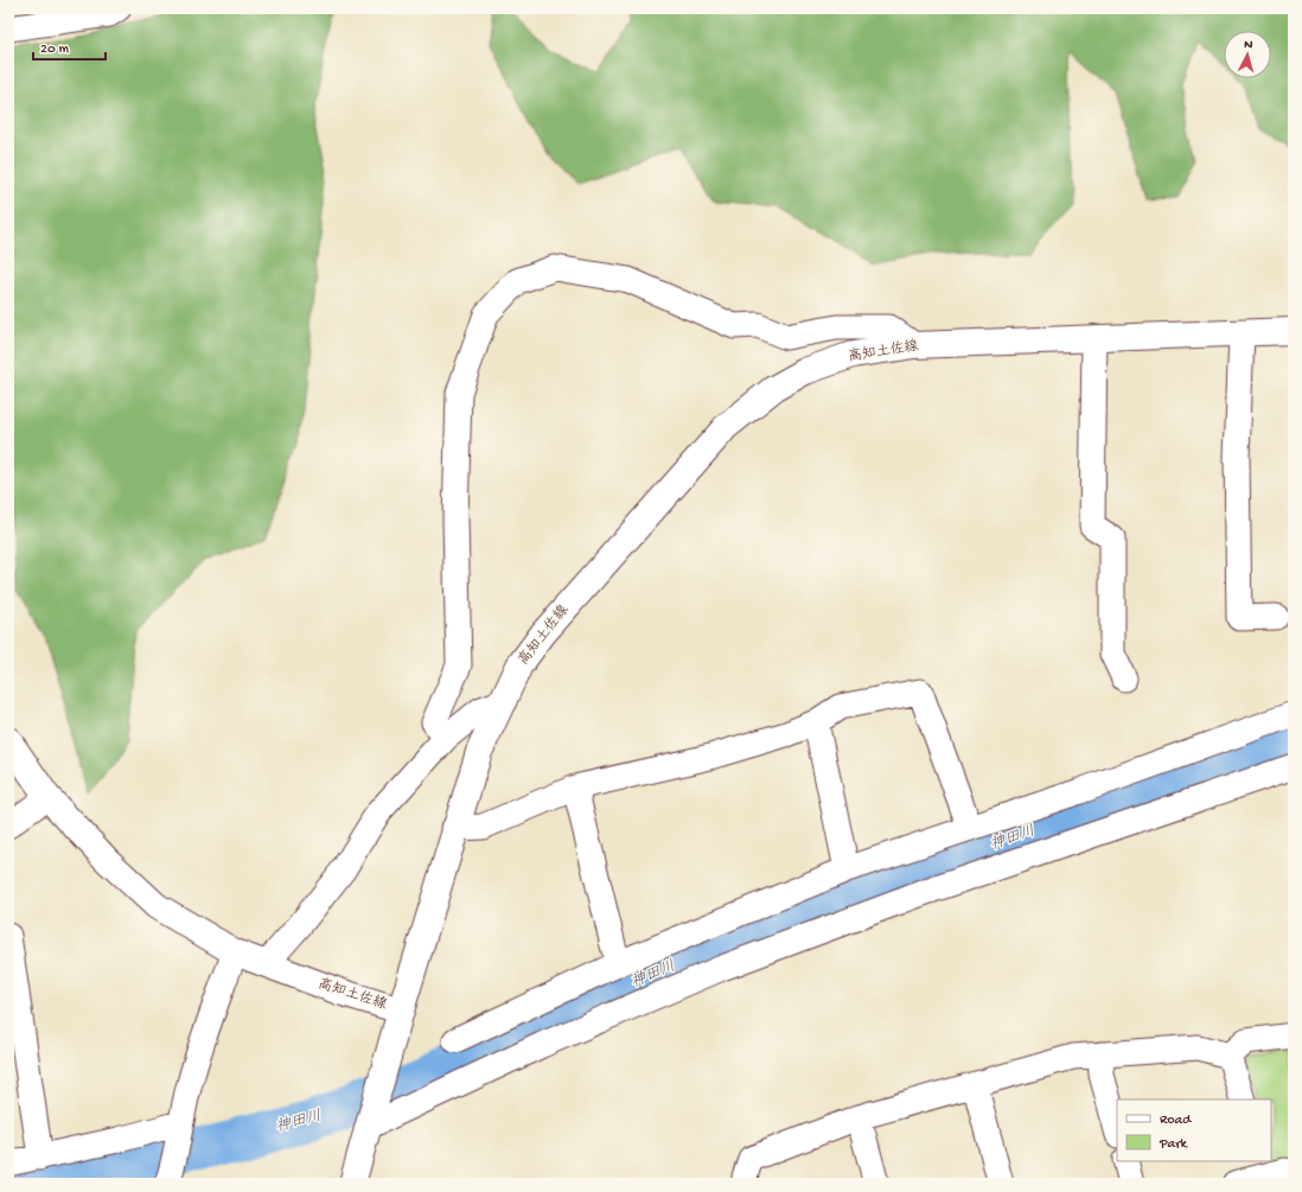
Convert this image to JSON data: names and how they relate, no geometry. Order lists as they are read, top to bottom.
{
  "streets": {
    "main road": ["高知土佐線"]
  },
  "water": ["神田川"],
  "legend": ["Road", "Park"],
  "scale_bar": "20 m",
  "north": "top"
}
